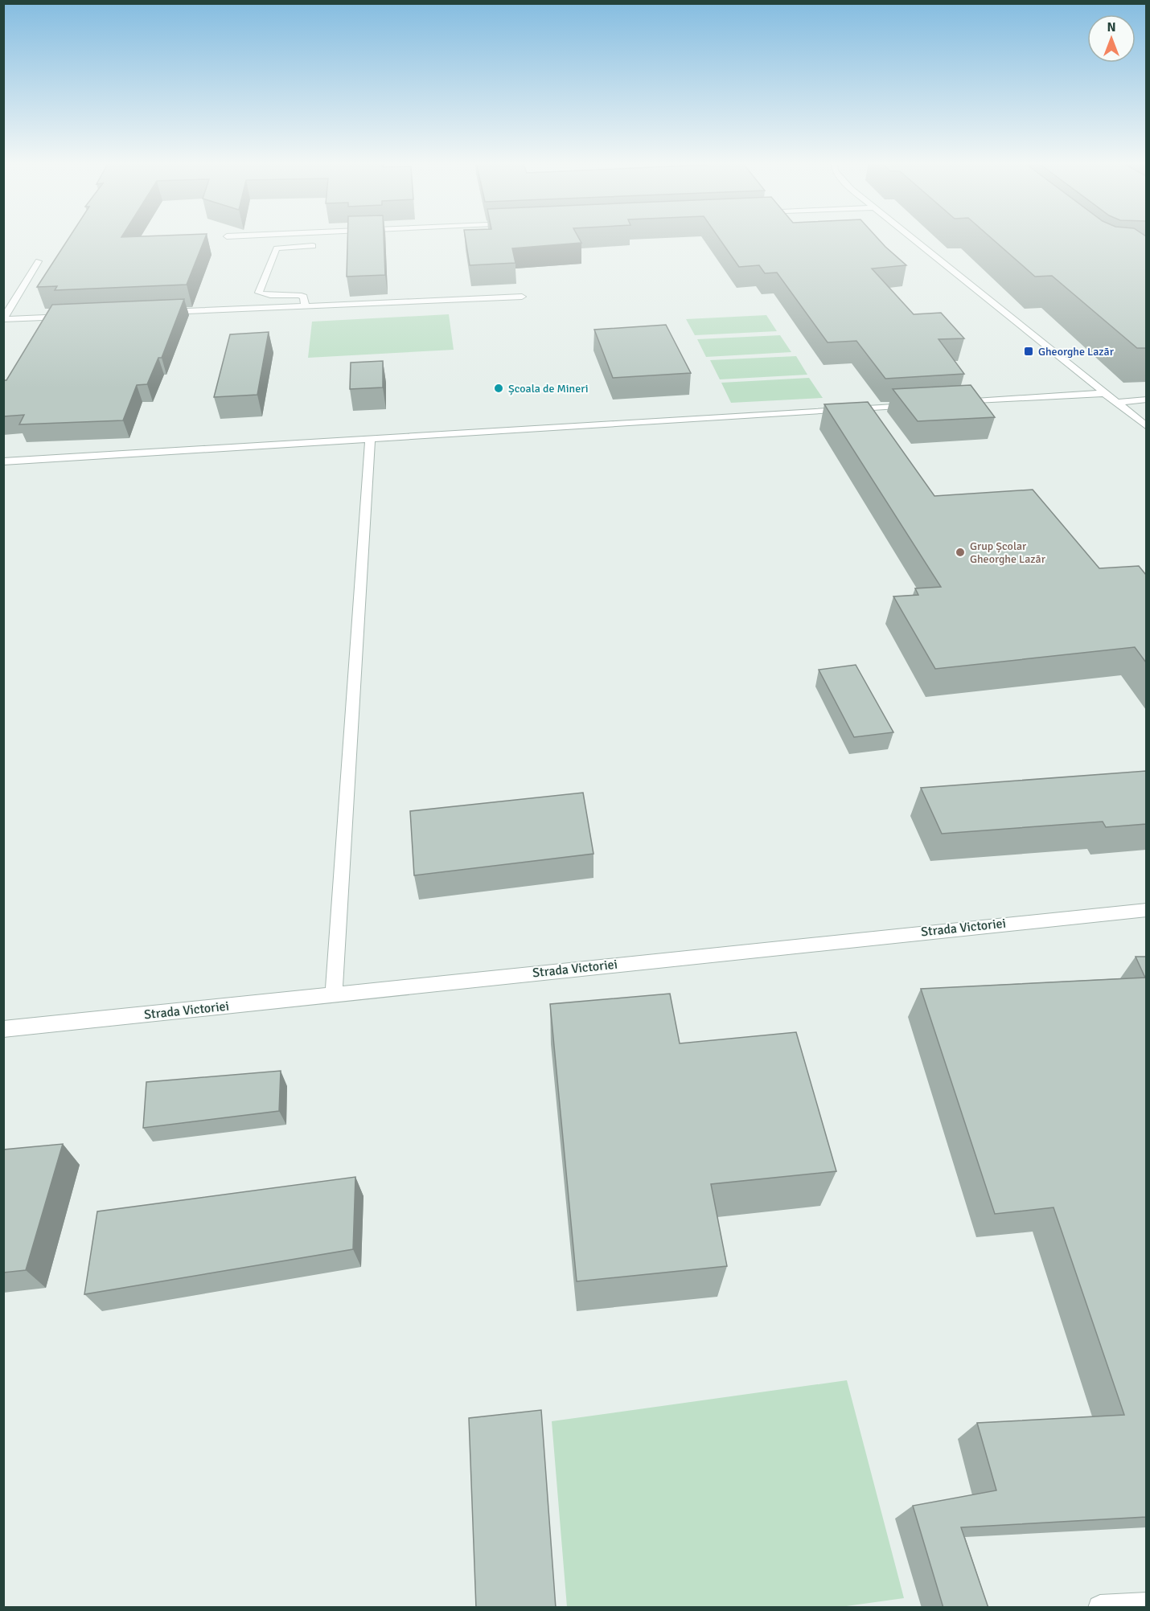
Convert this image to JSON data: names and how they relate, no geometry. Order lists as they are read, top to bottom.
{
  "streets": {
    "street": ["Strada Victoriei"]
  },
  "places": {
    "transit": ["Gheorghe Lazăr"],
    "other": ["Școala de Mineri", "Grup Școlar Gheorghe Lazăr"]
  },
  "north": "top"
}
